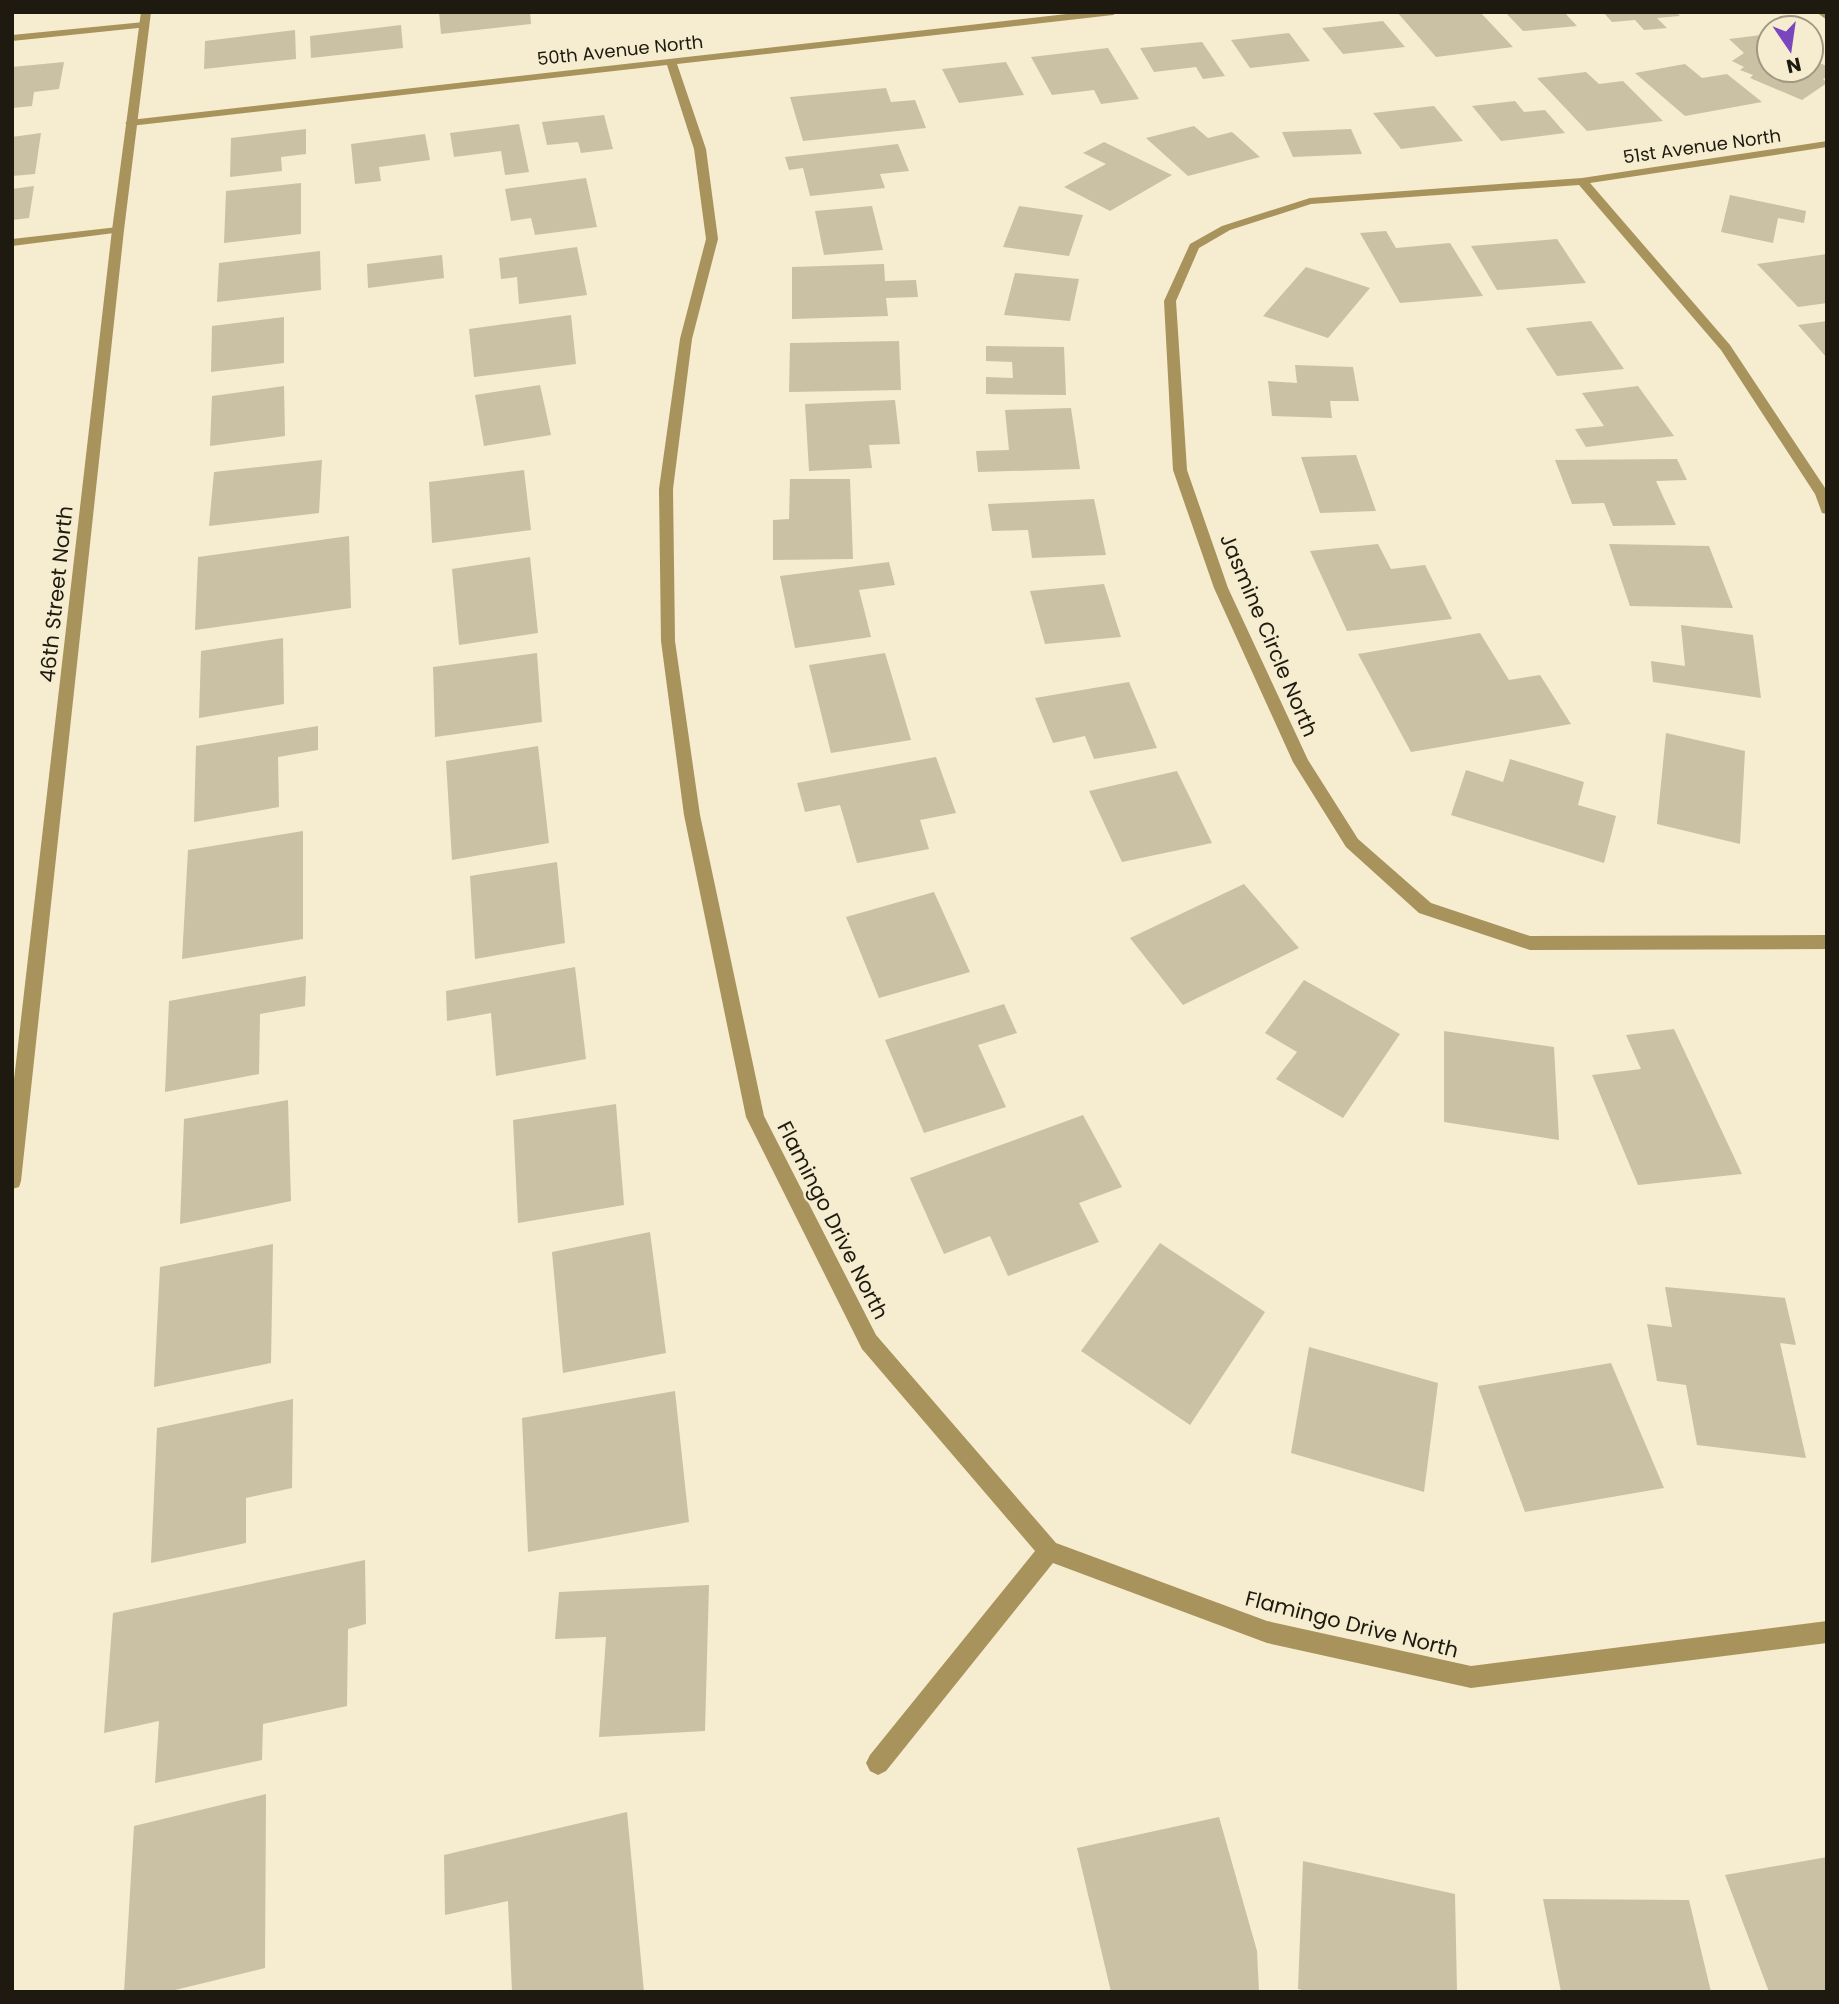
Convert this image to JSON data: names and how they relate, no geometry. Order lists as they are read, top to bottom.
{
  "streets": {
    "street": [
      "50th Avenue North",
      "51st Avenue North",
      "46th Street North",
      "Jasmine Circle North",
      "Flamingo Drive North"
    ]
  },
  "crossings": [
    ["50th Avenue North", "46th Street North"],
    ["50th Avenue North", "Flamingo Drive North"],
    ["51st Avenue North", "Jasmine Circle North"]
  ],
  "north": "bottom"
}
